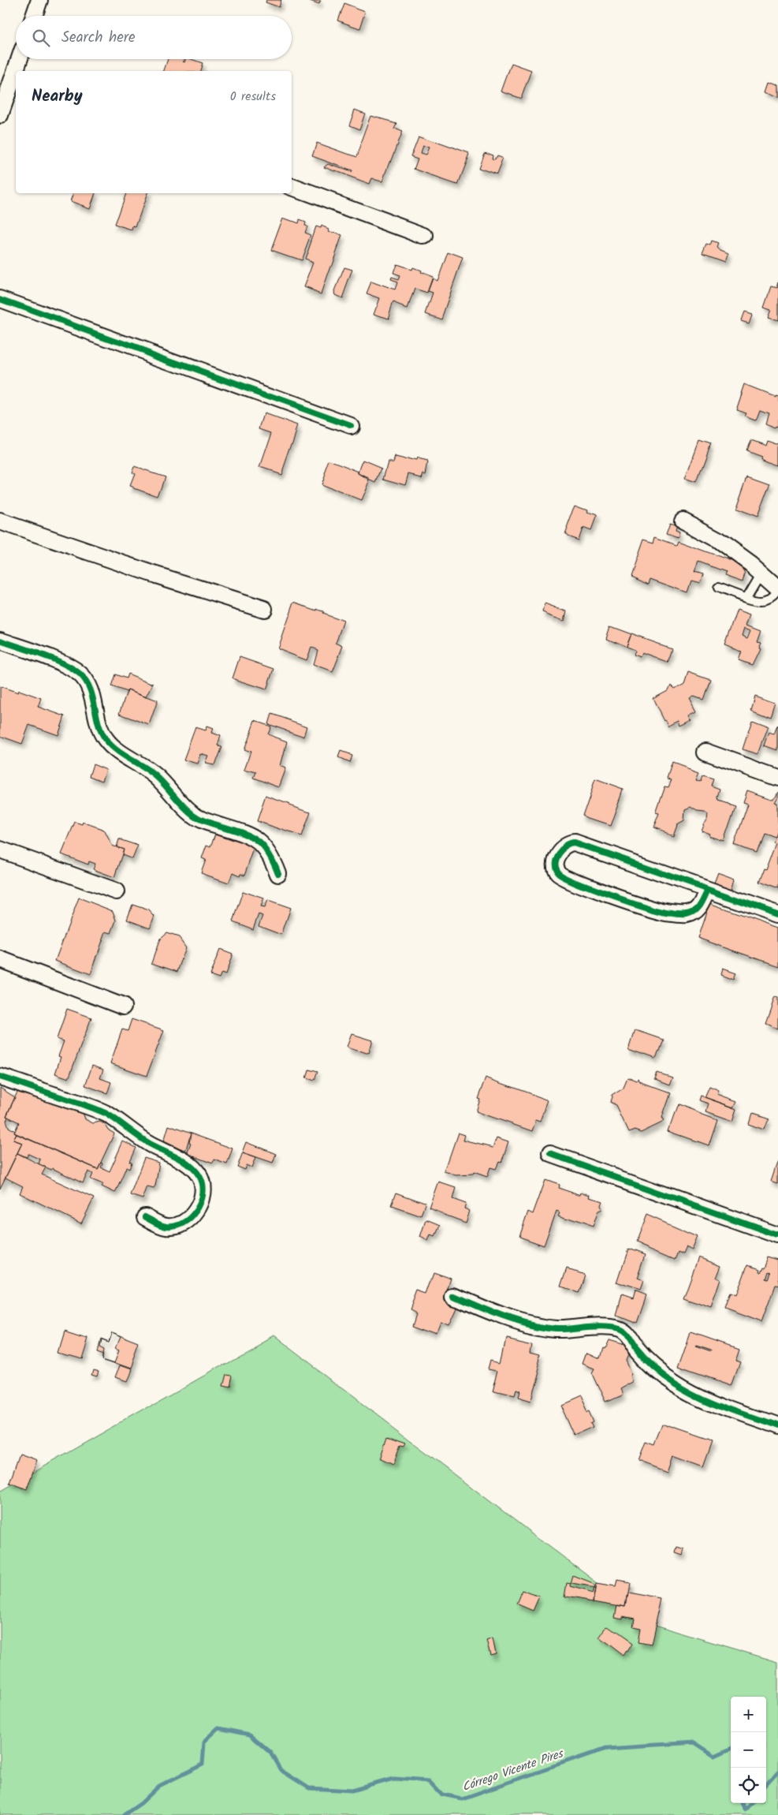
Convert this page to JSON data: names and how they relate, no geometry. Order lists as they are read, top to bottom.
{
  "water": ["Córrego Vicente Pires"],
  "page": {
    "search": "Search here",
    "heading": ["Nearby", "0 results"],
    "map_buttons": ["+", "−"]
  }
}
